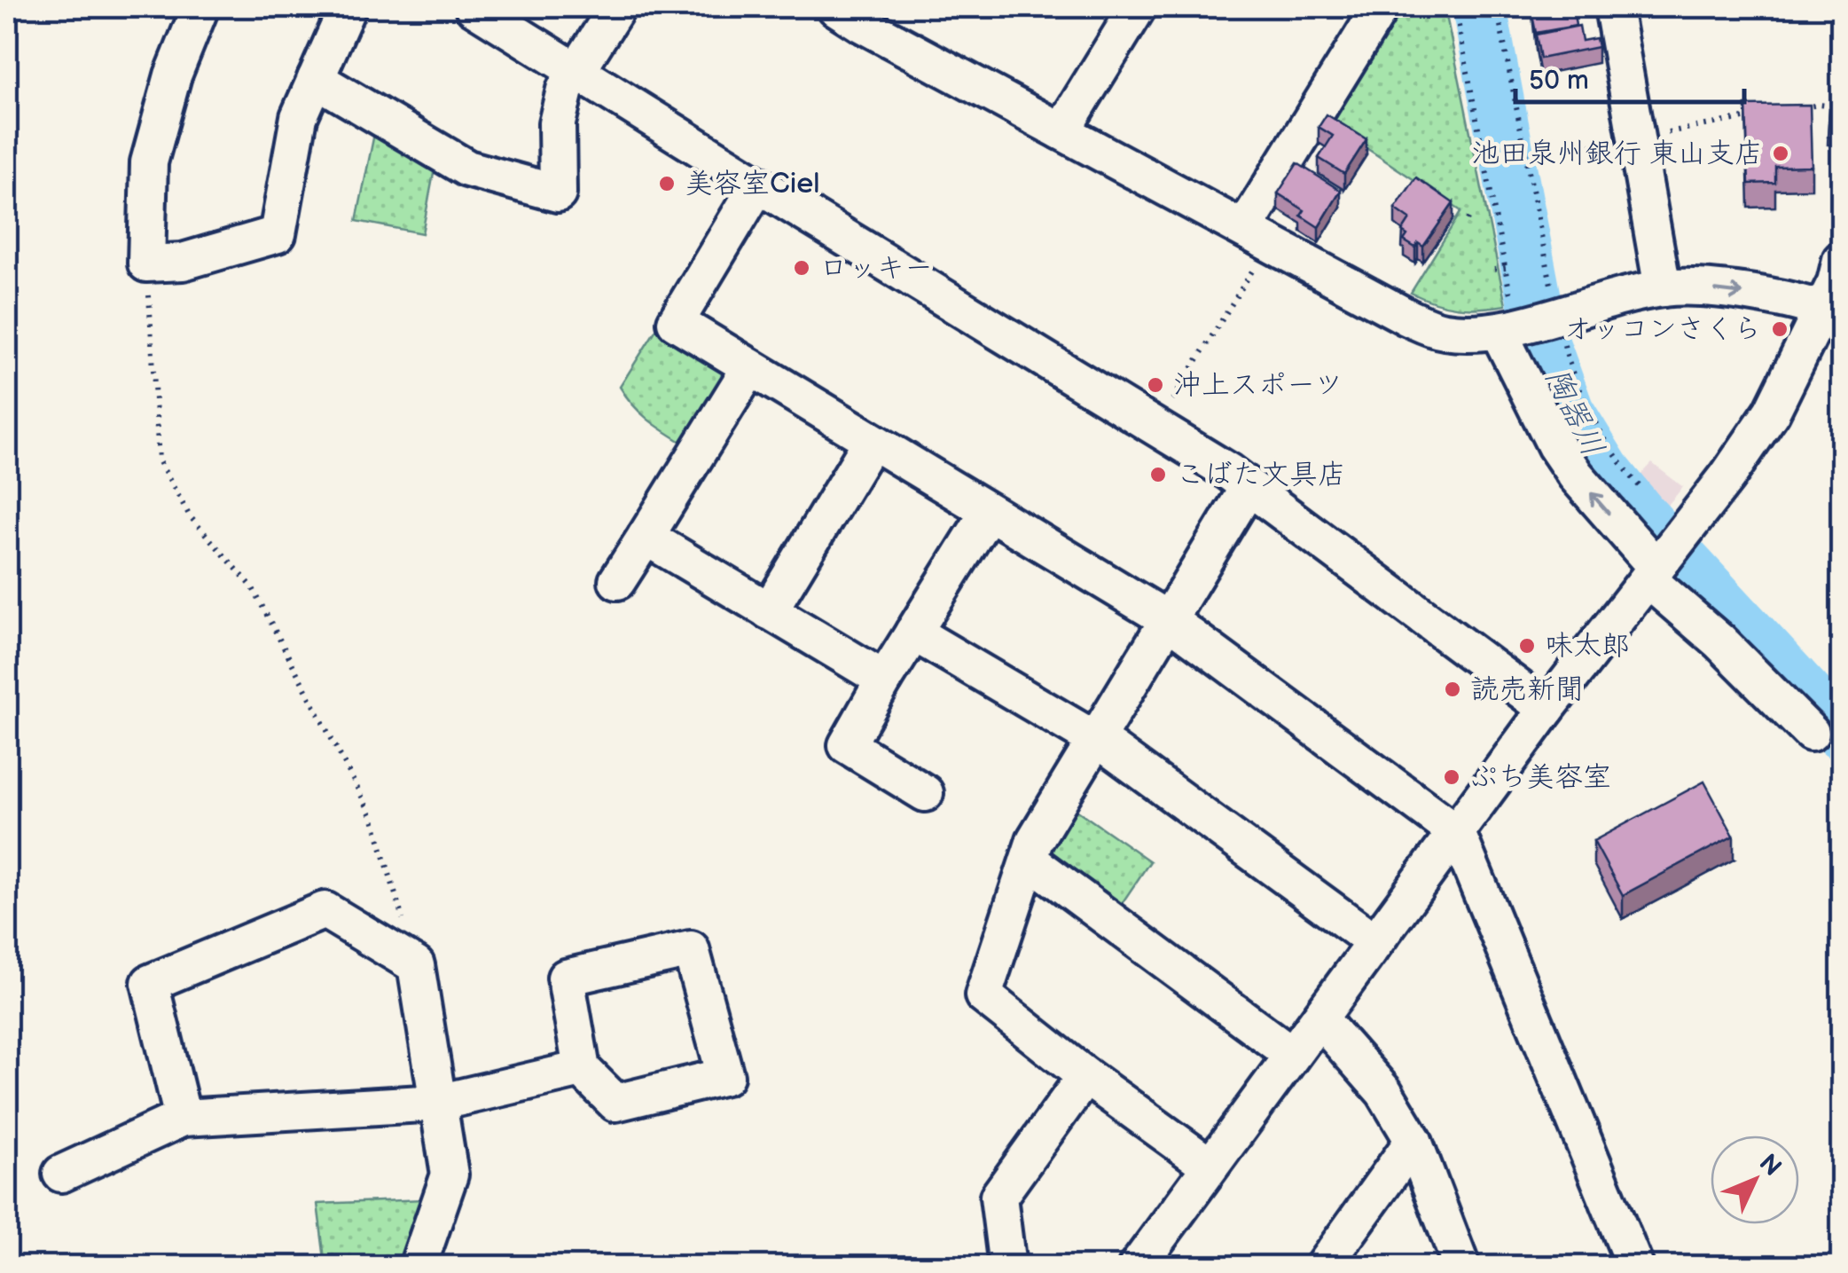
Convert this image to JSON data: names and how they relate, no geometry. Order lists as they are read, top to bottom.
{
  "water": ["陶器川"],
  "places": [
    "池田泉州銀行 東山支店",
    "美容室Ciel",
    "ロッキー",
    "オッコンさくら",
    "沖上スポーツ",
    "こばた文具店",
    "味太郎",
    "読売新聞",
    "ぷち美容室"
  ],
  "scale_bar": "50 m",
  "north": "top right"
}
